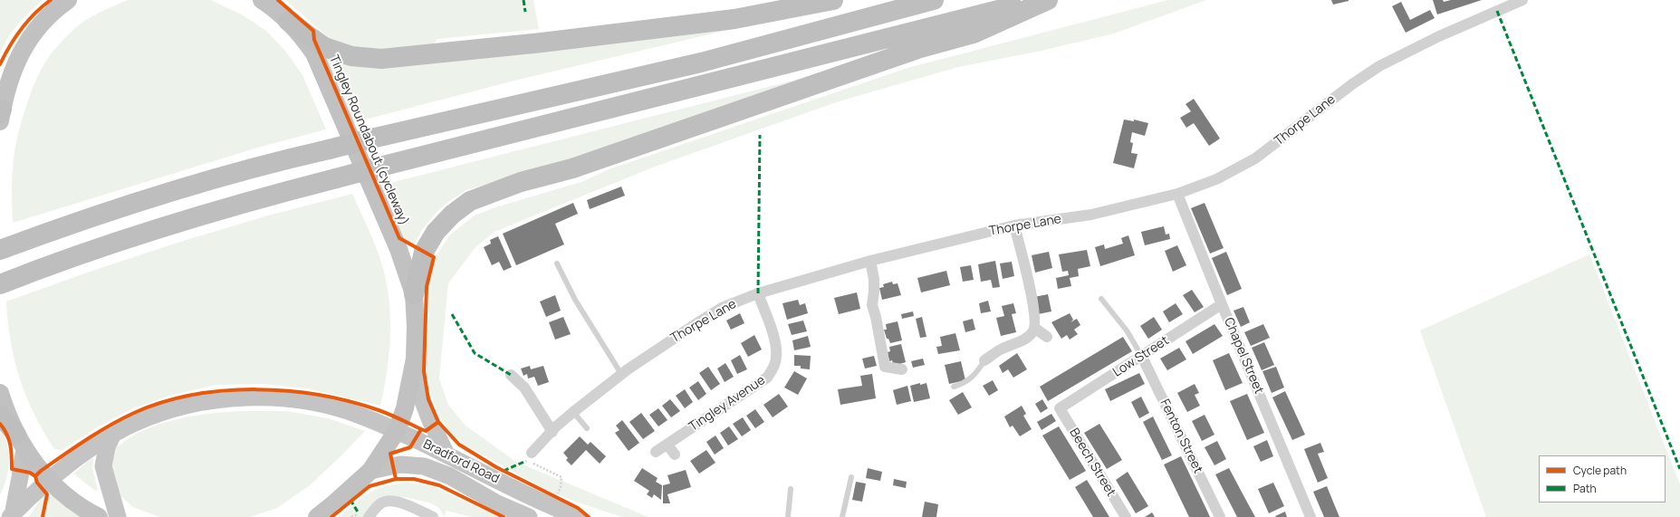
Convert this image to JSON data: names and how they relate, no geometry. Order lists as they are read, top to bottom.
{
  "streets": {
    "main road": ["Bradford Road"],
    "street": [
      "Thorpe Lane",
      "Chapel Street",
      "Low Street",
      "Tingley Avenue",
      "Fenton Street",
      "Beech Street"
    ],
    "cycle path": ["Tingley Roundabout (cycleway)"]
  },
  "crossings": [
    ["Thorpe Lane", "Chapel Street"],
    ["Thorpe Lane", "Tingley Avenue"],
    ["Chapel Street", "Low Street"],
    ["Low Street", "Fenton Street"],
    ["Low Street", "Beech Street"]
  ],
  "legend": ["Cycle path", "Path"]
}
